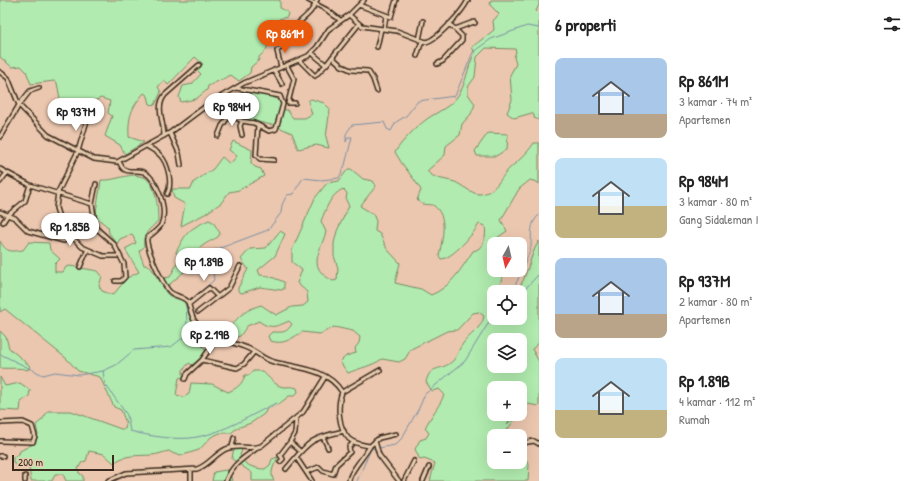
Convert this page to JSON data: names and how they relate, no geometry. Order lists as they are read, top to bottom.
{
  "scale_bar": "200 m",
  "north": "bottom",
  "page": {
    "heading": "6 properti",
    "price": [
      "Rp 861M",
      "Rp 984M",
      "Rp 937M",
      "Rp 1.85B",
      "Rp 1.89B",
      "Rp 2.19B"
    ],
    "list": [
      {
        "name": "Rp 861M",
        "note": "3 kamar · 74 m² · Apartemen"
      },
      {
        "name": "Rp 984M",
        "note": "3 kamar · 80 m² · Gang Sidaleman I"
      },
      {
        "name": "Rp 937M",
        "note": "2 kamar · 80 m² · Apartemen"
      },
      {
        "name": "Rp 1.89B",
        "note": "4 kamar · 112 m² · Rumah"
      }
    ],
    "map_buttons": ["+", "−"],
    "scale": "200 m"
  }
}
